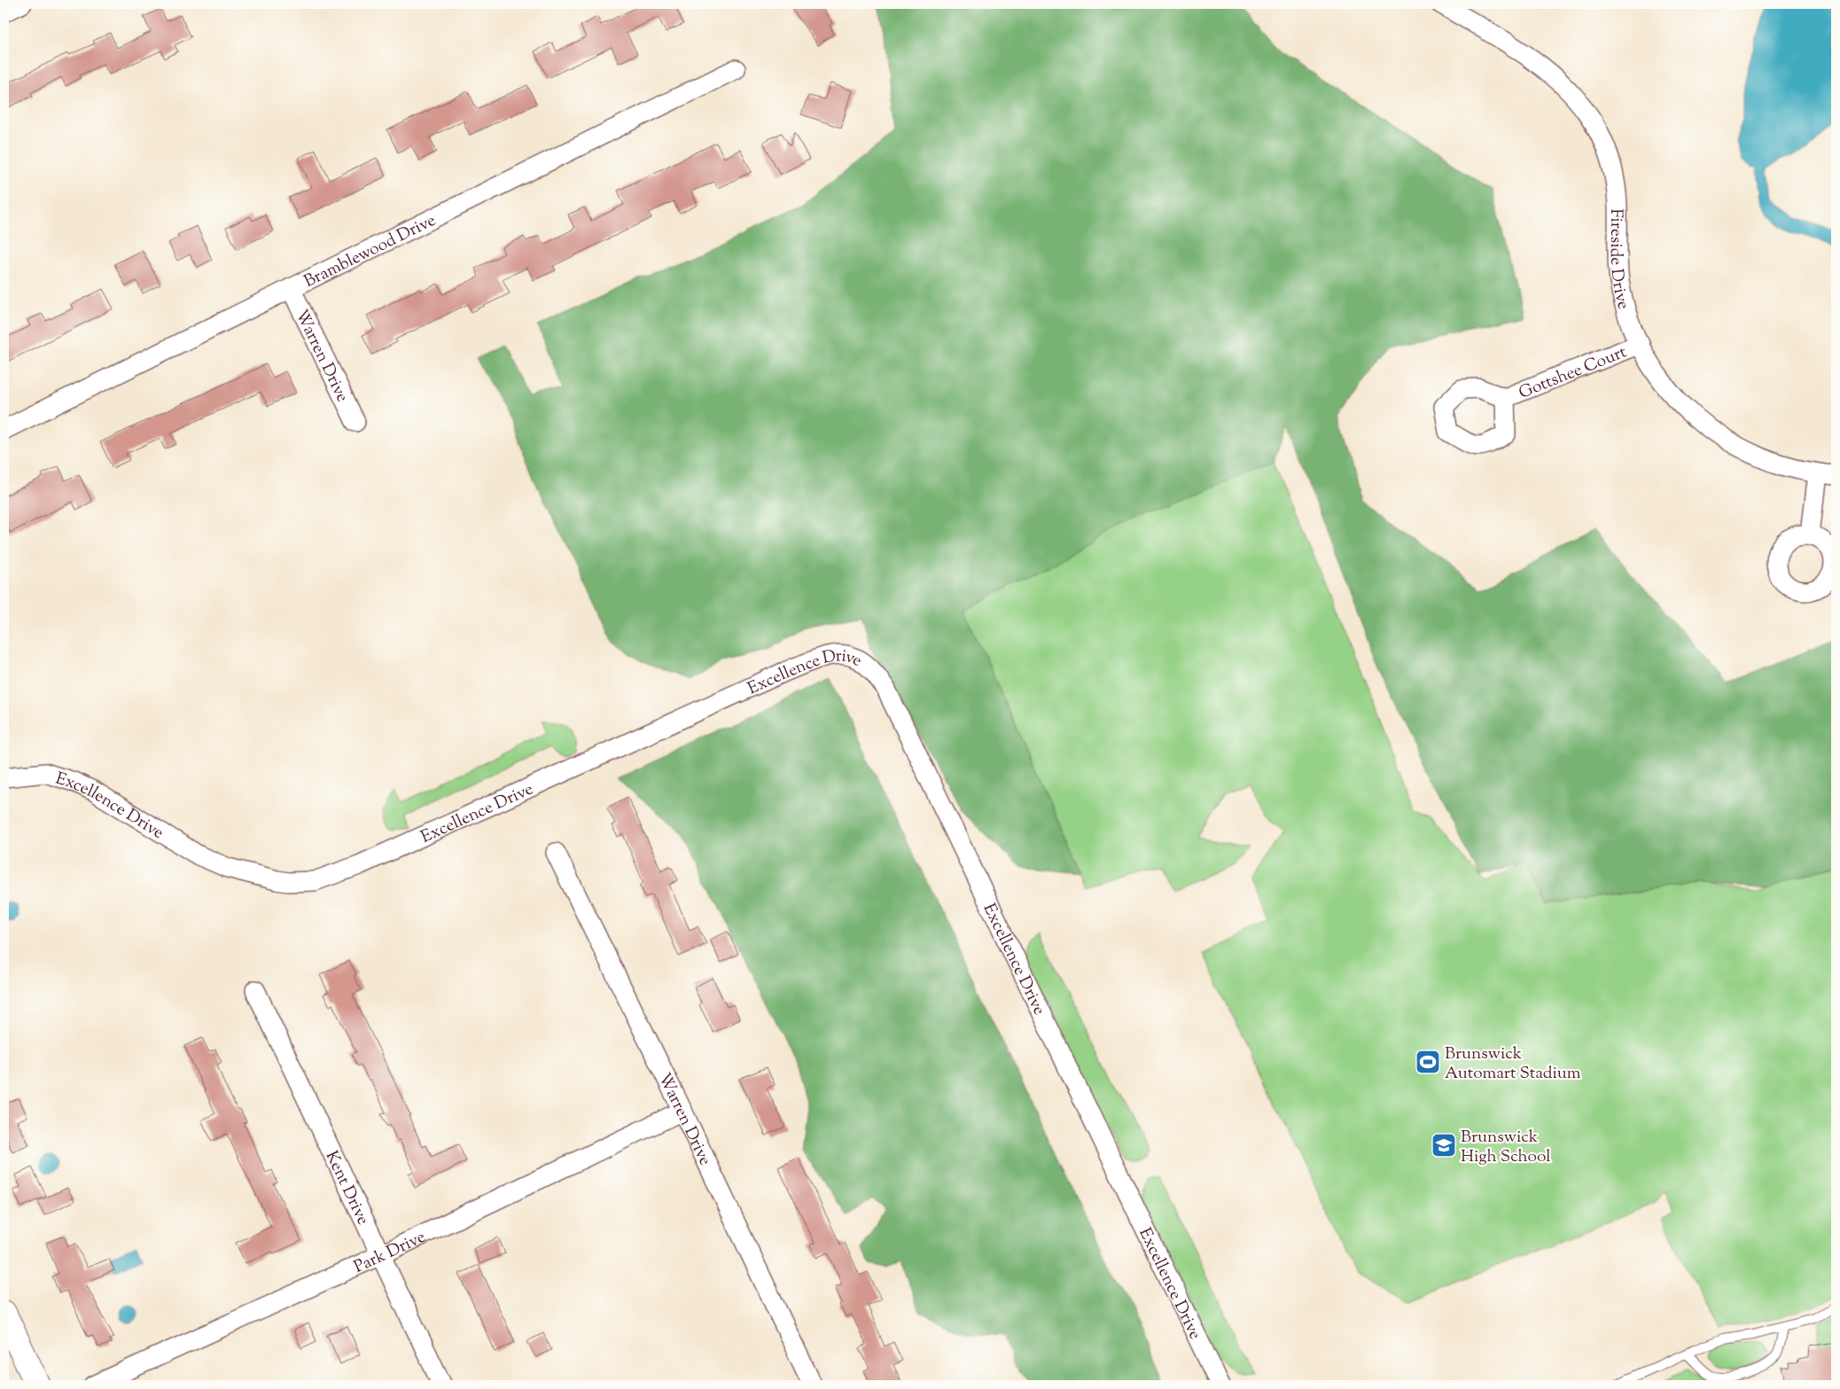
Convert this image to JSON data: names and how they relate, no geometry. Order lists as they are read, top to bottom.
{
  "streets": {
    "street": [
      "Bramblewood Drive",
      "Fireside Drive",
      "Warren Drive",
      "Gottshee Court",
      "Excellence Drive",
      "Kent Drive",
      "Park Drive"
    ]
  },
  "crossings": [
    ["Bramblewood Drive", "Warren Drive"],
    ["Fireside Drive", "Gottshee Court"],
    ["Warren Drive", "Park Drive"],
    ["Kent Drive", "Park Drive"]
  ],
  "places": {
    "sports": ["Brunswick Automart Stadium"],
    "school or university": ["Brunswick High School"]
  }
}
